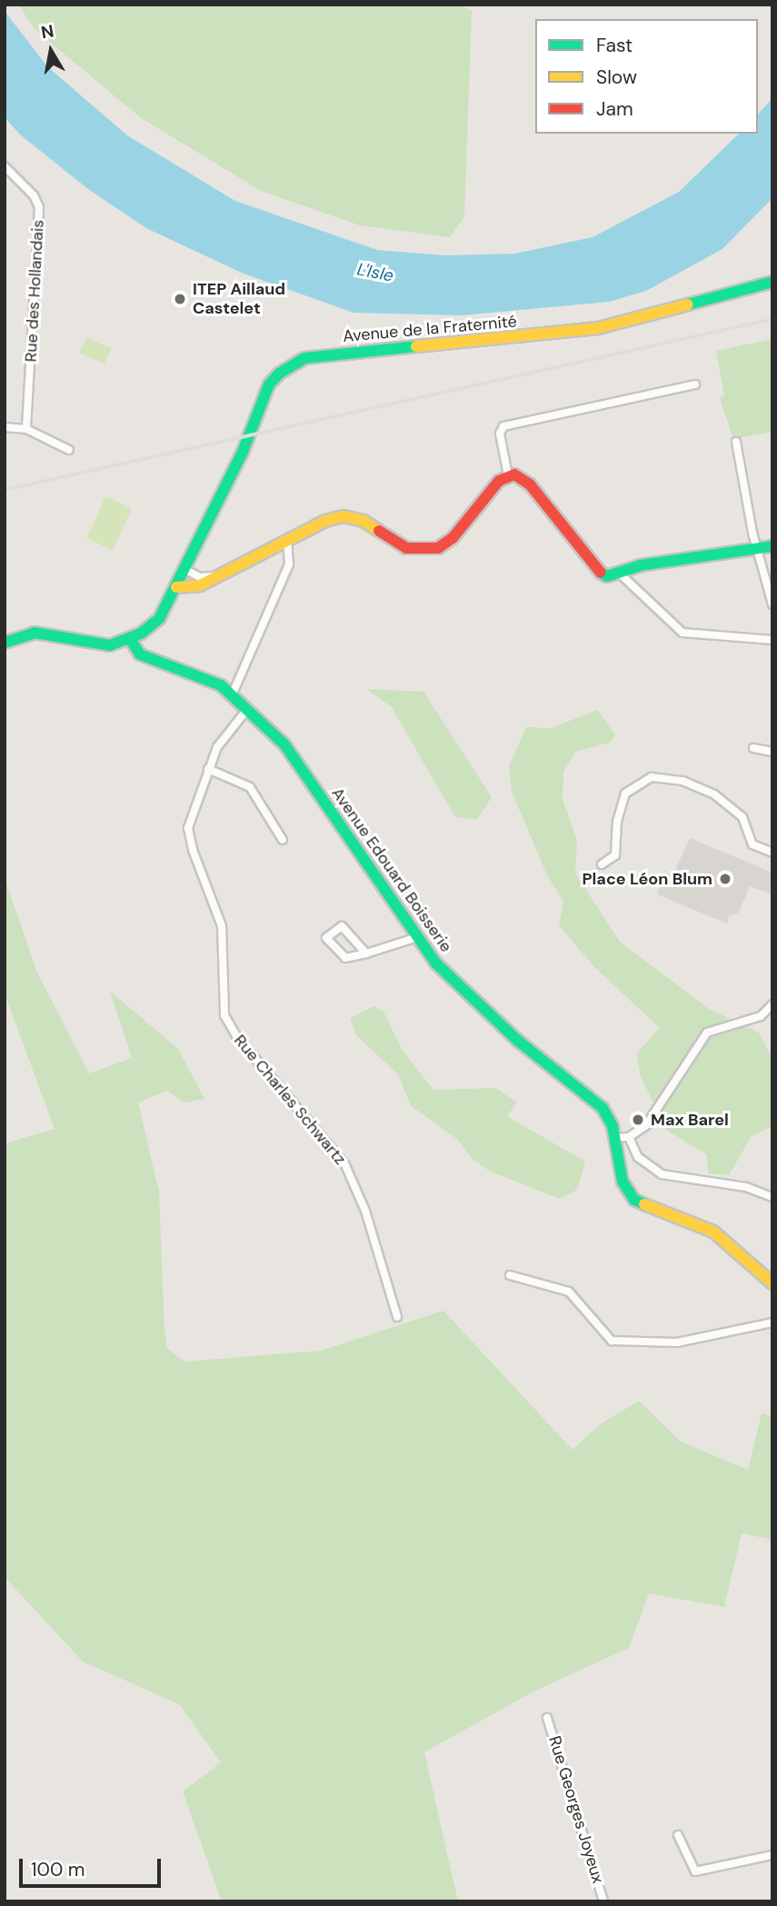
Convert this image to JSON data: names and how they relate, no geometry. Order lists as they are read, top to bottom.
{
  "streets": {
    "street": [
      "Rue des Hollandais",
      "Avenue de la Fraternité",
      "Avenue Edouard Boisserie",
      "Rue Charles Schwartz",
      "Rue Georges Joyeux"
    ]
  },
  "crossings": [
    ["Avenue de la Fraternité", "Avenue Edouard Boisserie"],
    ["Avenue Edouard Boisserie", "Rue Charles Schwartz"]
  ],
  "water": ["L'Isle"],
  "places": ["ITEP Aillaud Castelet", "Place Léon Blum", "Max Barel"],
  "legend": ["Fast", "Slow", "Jam"],
  "scale_bar": "100 m",
  "north": "top"
}
